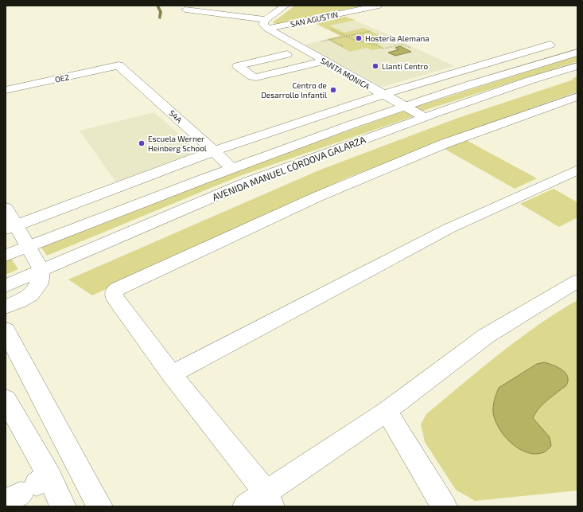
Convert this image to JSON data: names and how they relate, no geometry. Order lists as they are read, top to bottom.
{
  "streets": {
    "street": [
      "SAN AGUSTIN",
      "SANTA MONICA",
      "OE2",
      "S4A",
      "AVENIDA MANUEL CÓRDOVA GALARZA"
    ]
  },
  "crossings": [
    ["SAN AGUSTIN", "SANTA MONICA"],
    ["SANTA MONICA", "AVENIDA MANUEL CÓRDOVA GALARZA"],
    ["OE2", "S4A"],
    ["S4A", "AVENIDA MANUEL CÓRDOVA GALARZA"]
  ],
  "places": [
    "Hostería Alemana",
    "Llanti Centro",
    "Centro de Desarrollo Infantil",
    "Escuela Werner Heinberg School"
  ]
}
